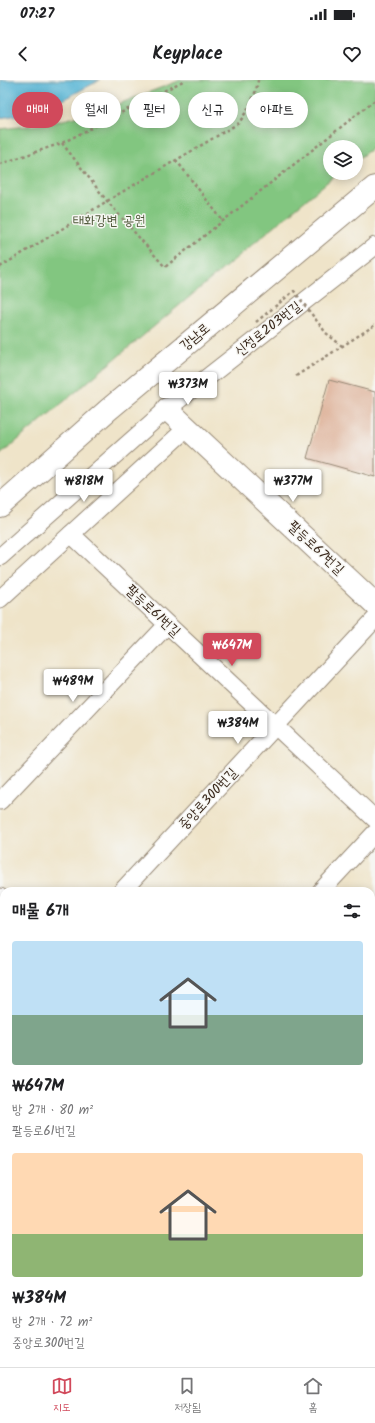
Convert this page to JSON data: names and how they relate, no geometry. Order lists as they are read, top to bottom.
{
  "streets": {
    "main road": ["강남로", "팔등로67번길"],
    "street": ["신정로203번길", "팔등로61번길", "중앙로300번길"]
  },
  "crossings": [
    ["신정로203번길", "팔등로67번길"],
    ["팔등로61번길", "중앙로300번길"]
  ],
  "parks": ["태화강변 공원"],
  "page": {
    "status": "07:27",
    "header": "Keyplace",
    "chip": [
      "매매",
      "월세",
      "필터",
      "신규",
      "아파트"
    ],
    "price": [
      "₩373M",
      "₩818M",
      "₩377M",
      "₩647M",
      "₩489M",
      "₩384M"
    ],
    "heading": "매물 6개",
    "list": [
      {
        "name": "₩647M",
        "note": "방 2개 · 80 m² · 팔등로61번길"
      },
      {
        "name": "₩384M",
        "note": "방 2개 · 72 m² · 중앙로300번길"
      }
    ],
    "tabs": ["지도", "저장됨", "홈"]
  }
}
